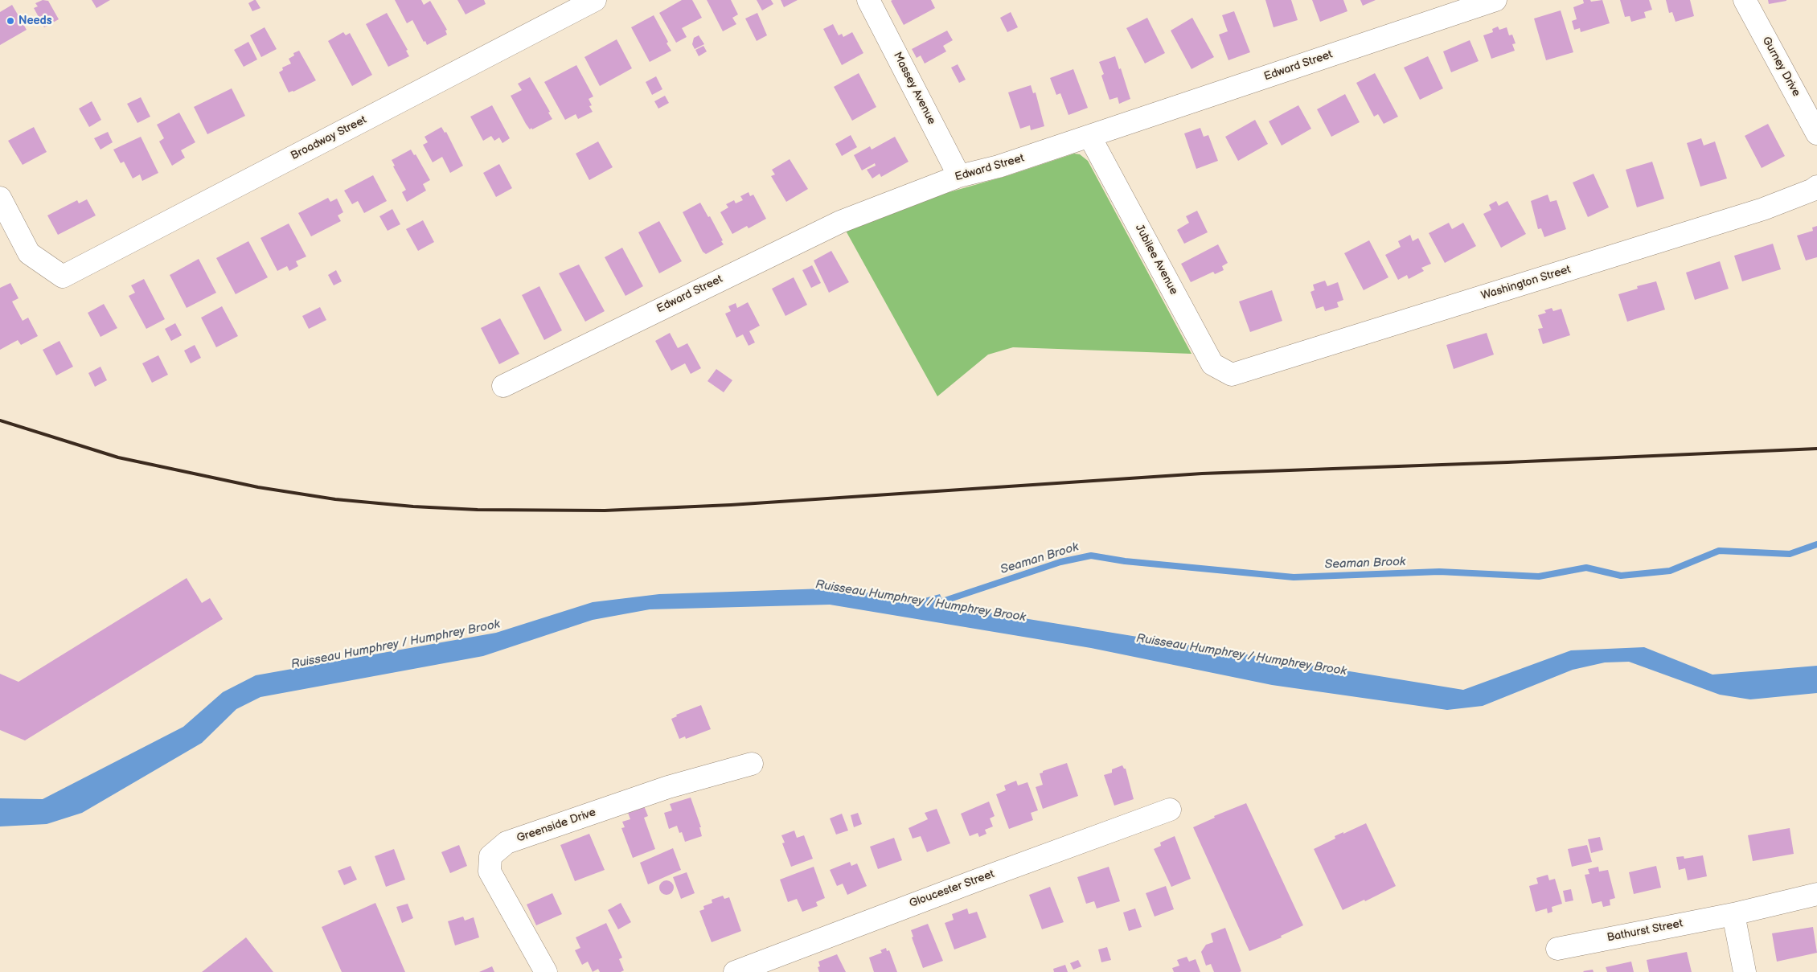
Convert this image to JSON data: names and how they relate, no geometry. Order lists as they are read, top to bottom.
{
  "streets": {
    "street": [
      "Edward Street",
      "Gurney Drive",
      "Massey Avenue",
      "Broadway Street",
      "Jubilee Avenue",
      "Washington Street",
      "Greenside Drive",
      "Gloucester Street",
      "Bathurst Street"
    ]
  },
  "crossings": [
    ["Edward Street", "Massey Avenue"],
    ["Edward Street", "Jubilee Avenue"],
    ["Jubilee Avenue", "Washington Street"]
  ],
  "water": ["Seaman Brook", "Ruisseau Humphrey / Humphrey Brook"],
  "places": ["Needs"]
}
